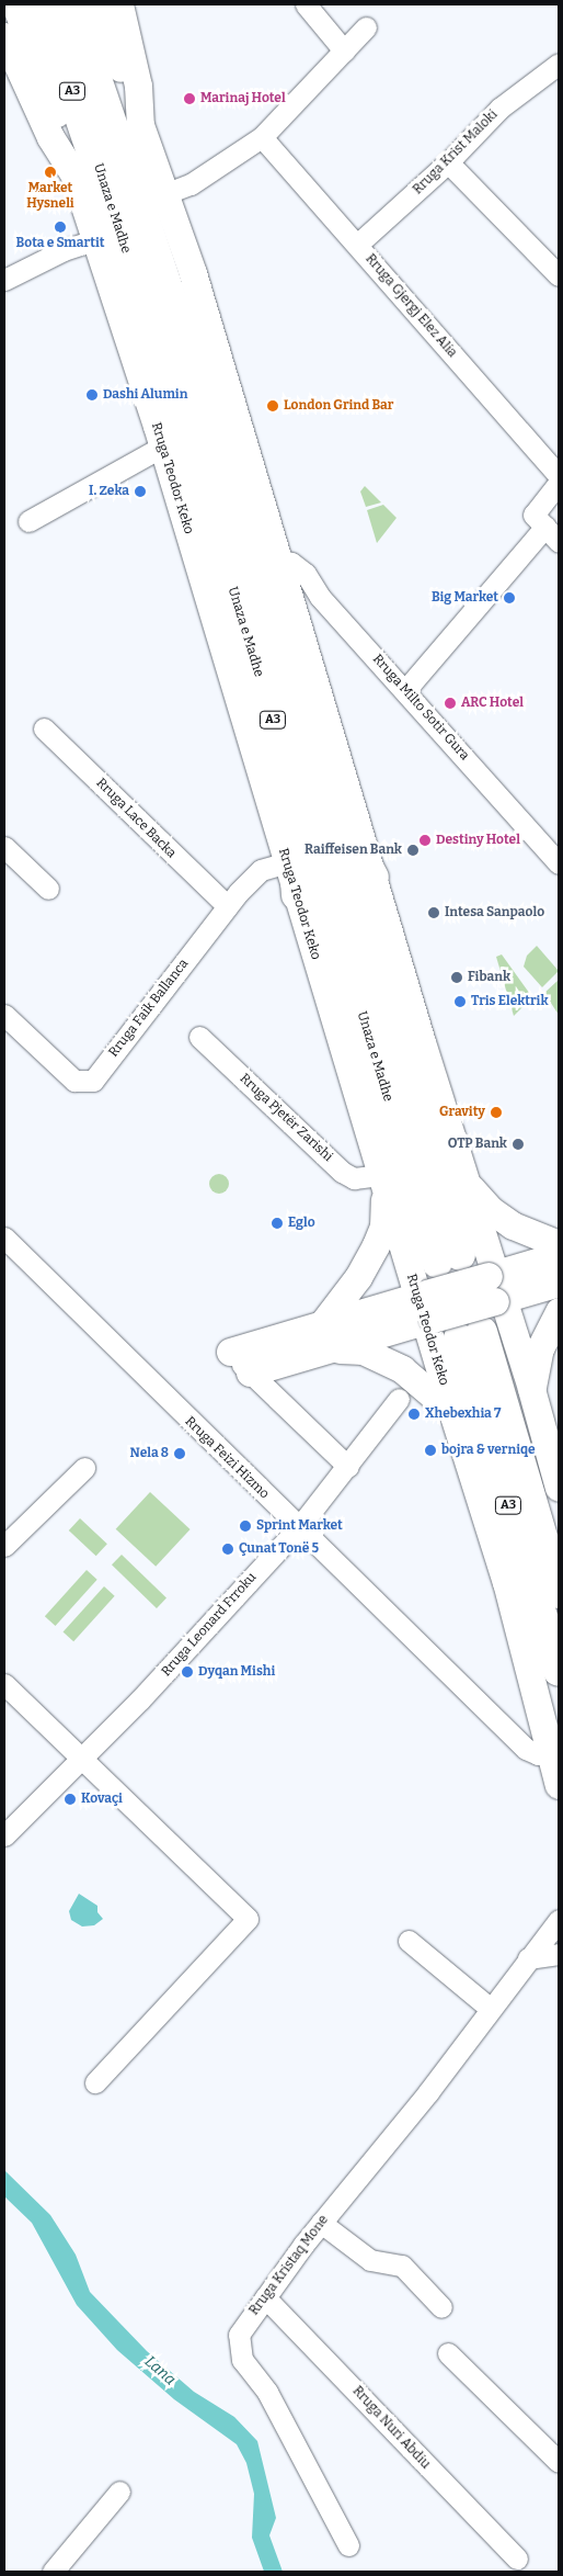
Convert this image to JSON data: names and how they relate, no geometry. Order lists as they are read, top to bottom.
{
  "streets": {
    "highway": ["A3", "Unaza e Madhe"],
    "main road": ["Rruga Teodor Keko"],
    "street": [
      "Rruga Krist Maloki",
      "Rruga Gjergj Elez Alia",
      "Rruga Milto Sotir Gura",
      "Rruga Lace Backa",
      "Rruga Faik Ballanca",
      "Rruga Pjetër Zarishi",
      "Rruga Feizi Hizmo",
      "Rruga Leonard Frroku",
      "Rruga Kristaq Mone",
      "Rruga Nuri Abdiu"
    ]
  },
  "crossings": [
    ["Rruga Krist Maloki", "Rruga Gjergj Elez Alia"],
    ["Rruga Teodor Keko", "Rruga Faik Ballanca"],
    ["Rruga Teodor Keko", "Rruga Pjetër Zarishi"],
    ["Rruga Teodor Keko", "Rruga Feizi Hizmo"],
    ["Rruga Lace Backa", "Rruga Faik Ballanca"],
    ["Rruga Feizi Hizmo", "Rruga Leonard Frroku"],
    ["Rruga Kristaq Mone", "Rruga Nuri Abdiu"]
  ],
  "water": ["Lana"],
  "places": [
    "Marinaj Hotel",
    "Market Hysneli",
    "Bota e Smartit",
    "Dashi Alumin",
    "London Grind Bar",
    "I. Zeka",
    "Big Market",
    "ARC Hotel",
    "Destiny Hotel",
    "Raiffeisen Bank",
    "Intesa Sanpaolo",
    "Fibank",
    "Tris Elektrik",
    "Gravity",
    "OTP Bank",
    "Eglo",
    "Xhebexhia 7",
    "bojra & verniqe",
    "Nela 8",
    "Sprint Market",
    "Çunat Tonë 5",
    "Dyqan Mishi",
    "Kovaçi"
  ]
}
